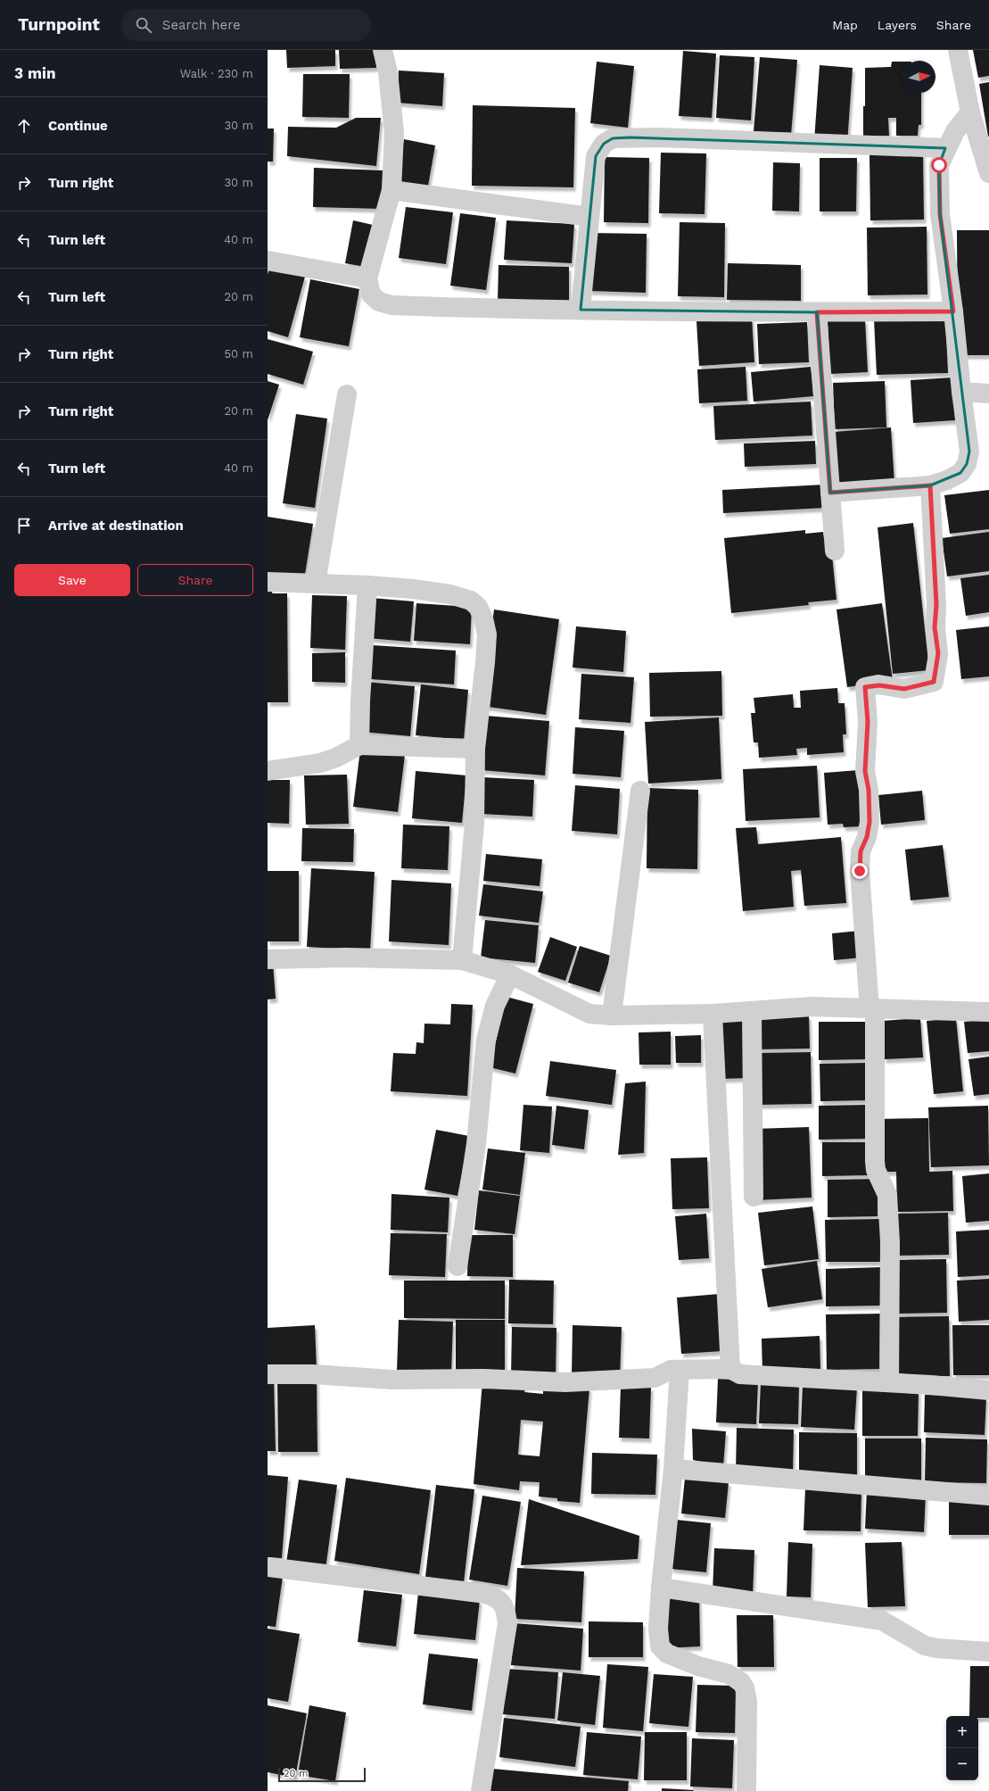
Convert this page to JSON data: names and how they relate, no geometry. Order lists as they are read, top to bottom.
{
  "scale_bar": "20 m",
  "north": "right",
  "page": {
    "header": "Turnpoint",
    "search": "Search here",
    "nav": ["Map", "Layers", "Share"],
    "heading": ["3 min", "Walk · 230 m"],
    "list": [
      ["Continue", "30 m"],
      ["Turn right", "30 m"],
      ["Turn left", "40 m"],
      ["Turn left", "20 m"],
      ["Turn right", "50 m"],
      ["Turn right", "20 m"],
      ["Turn left", "40 m"],
      "Arrive at destination"
    ],
    "buttons": ["Save", "Share"],
    "map_buttons": ["+", "−"],
    "scale": "20 m"
  }
}
